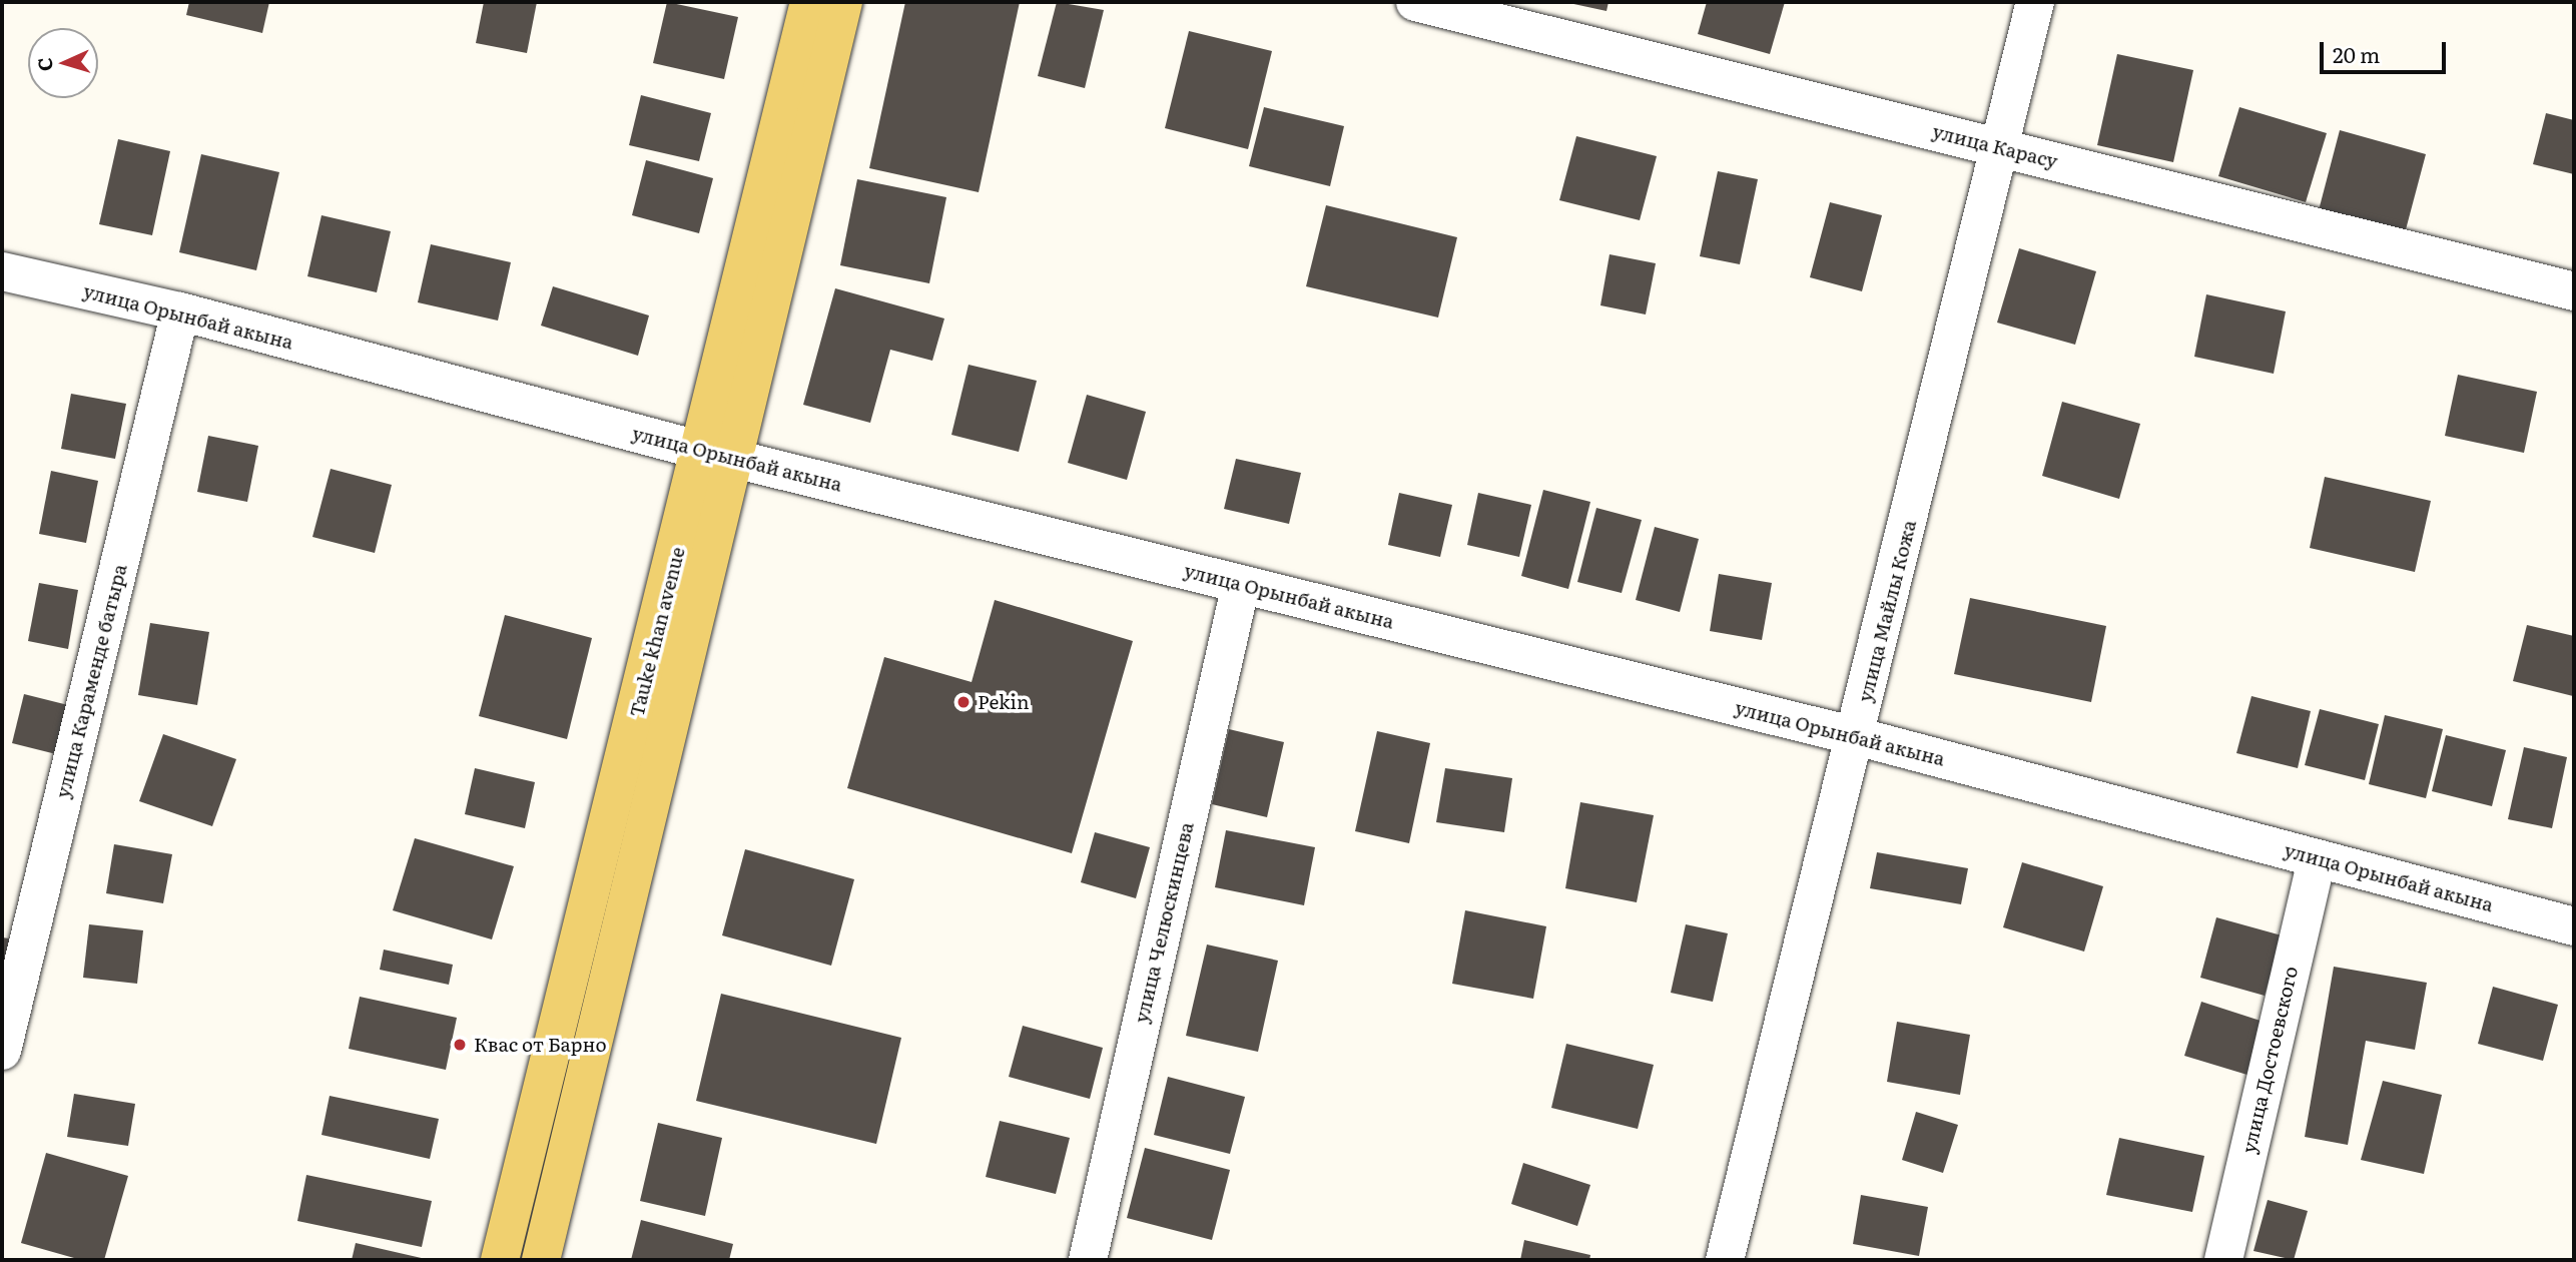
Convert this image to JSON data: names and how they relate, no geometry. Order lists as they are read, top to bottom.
{
  "streets": {
    "main road": ["Tauke khan avenue"],
    "street": [
      "улица Карасу",
      "улица Орынбай акына",
      "улица Майлы Кожа",
      "улица Караменде батыра",
      "улица Челюскинцева",
      "улица Достоевского"
    ]
  },
  "crossings": [
    ["улица Карасу", "улица Майлы Кожа"],
    ["улица Орынбай акына", "улица Майлы Кожа"],
    ["улица Орынбай акына", "Tauke khan avenue"],
    ["улица Орынбай акына", "улица Караменде батыра"],
    ["улица Орынбай акына", "улица Челюскинцева"],
    ["улица Орынбай акына", "улица Достоевского"]
  ],
  "places": ["Pekin", "Квас от Барно"],
  "scale_bar": "20 m",
  "north": "left"
}
